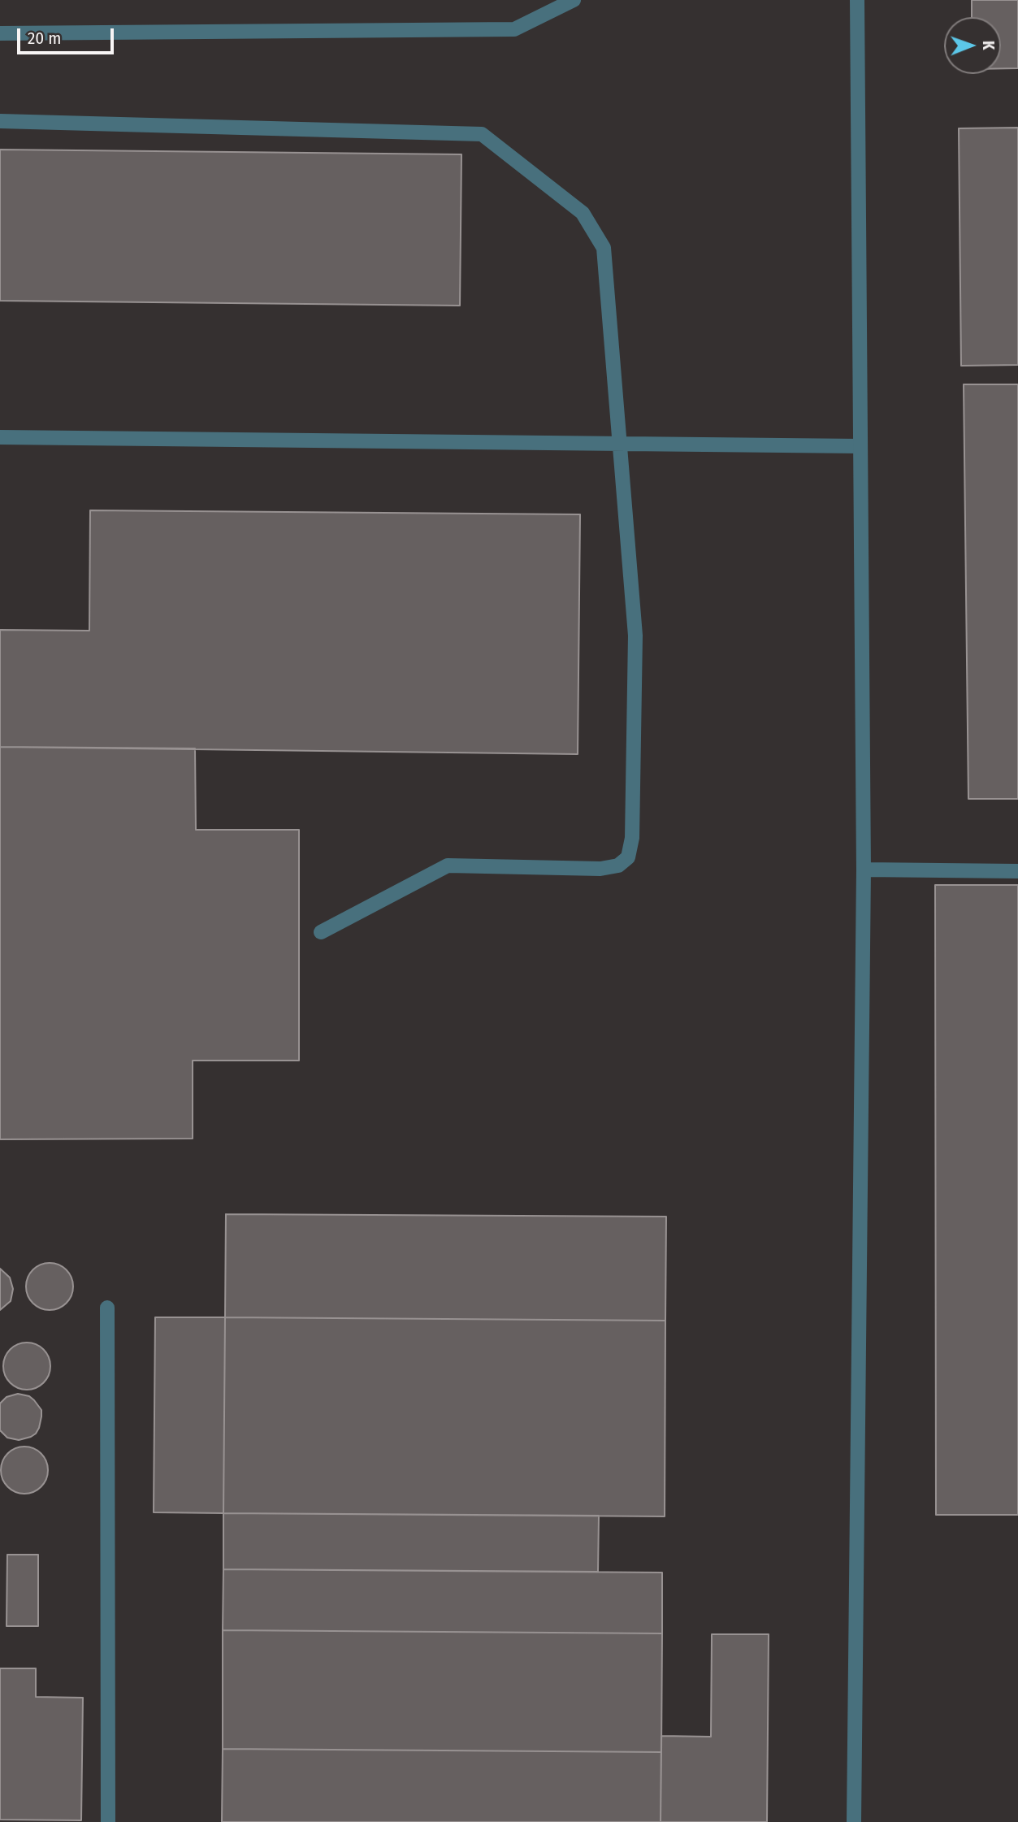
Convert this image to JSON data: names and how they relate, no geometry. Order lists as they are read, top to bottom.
{
  "scale_bar": "20 m",
  "north": "right"
}
